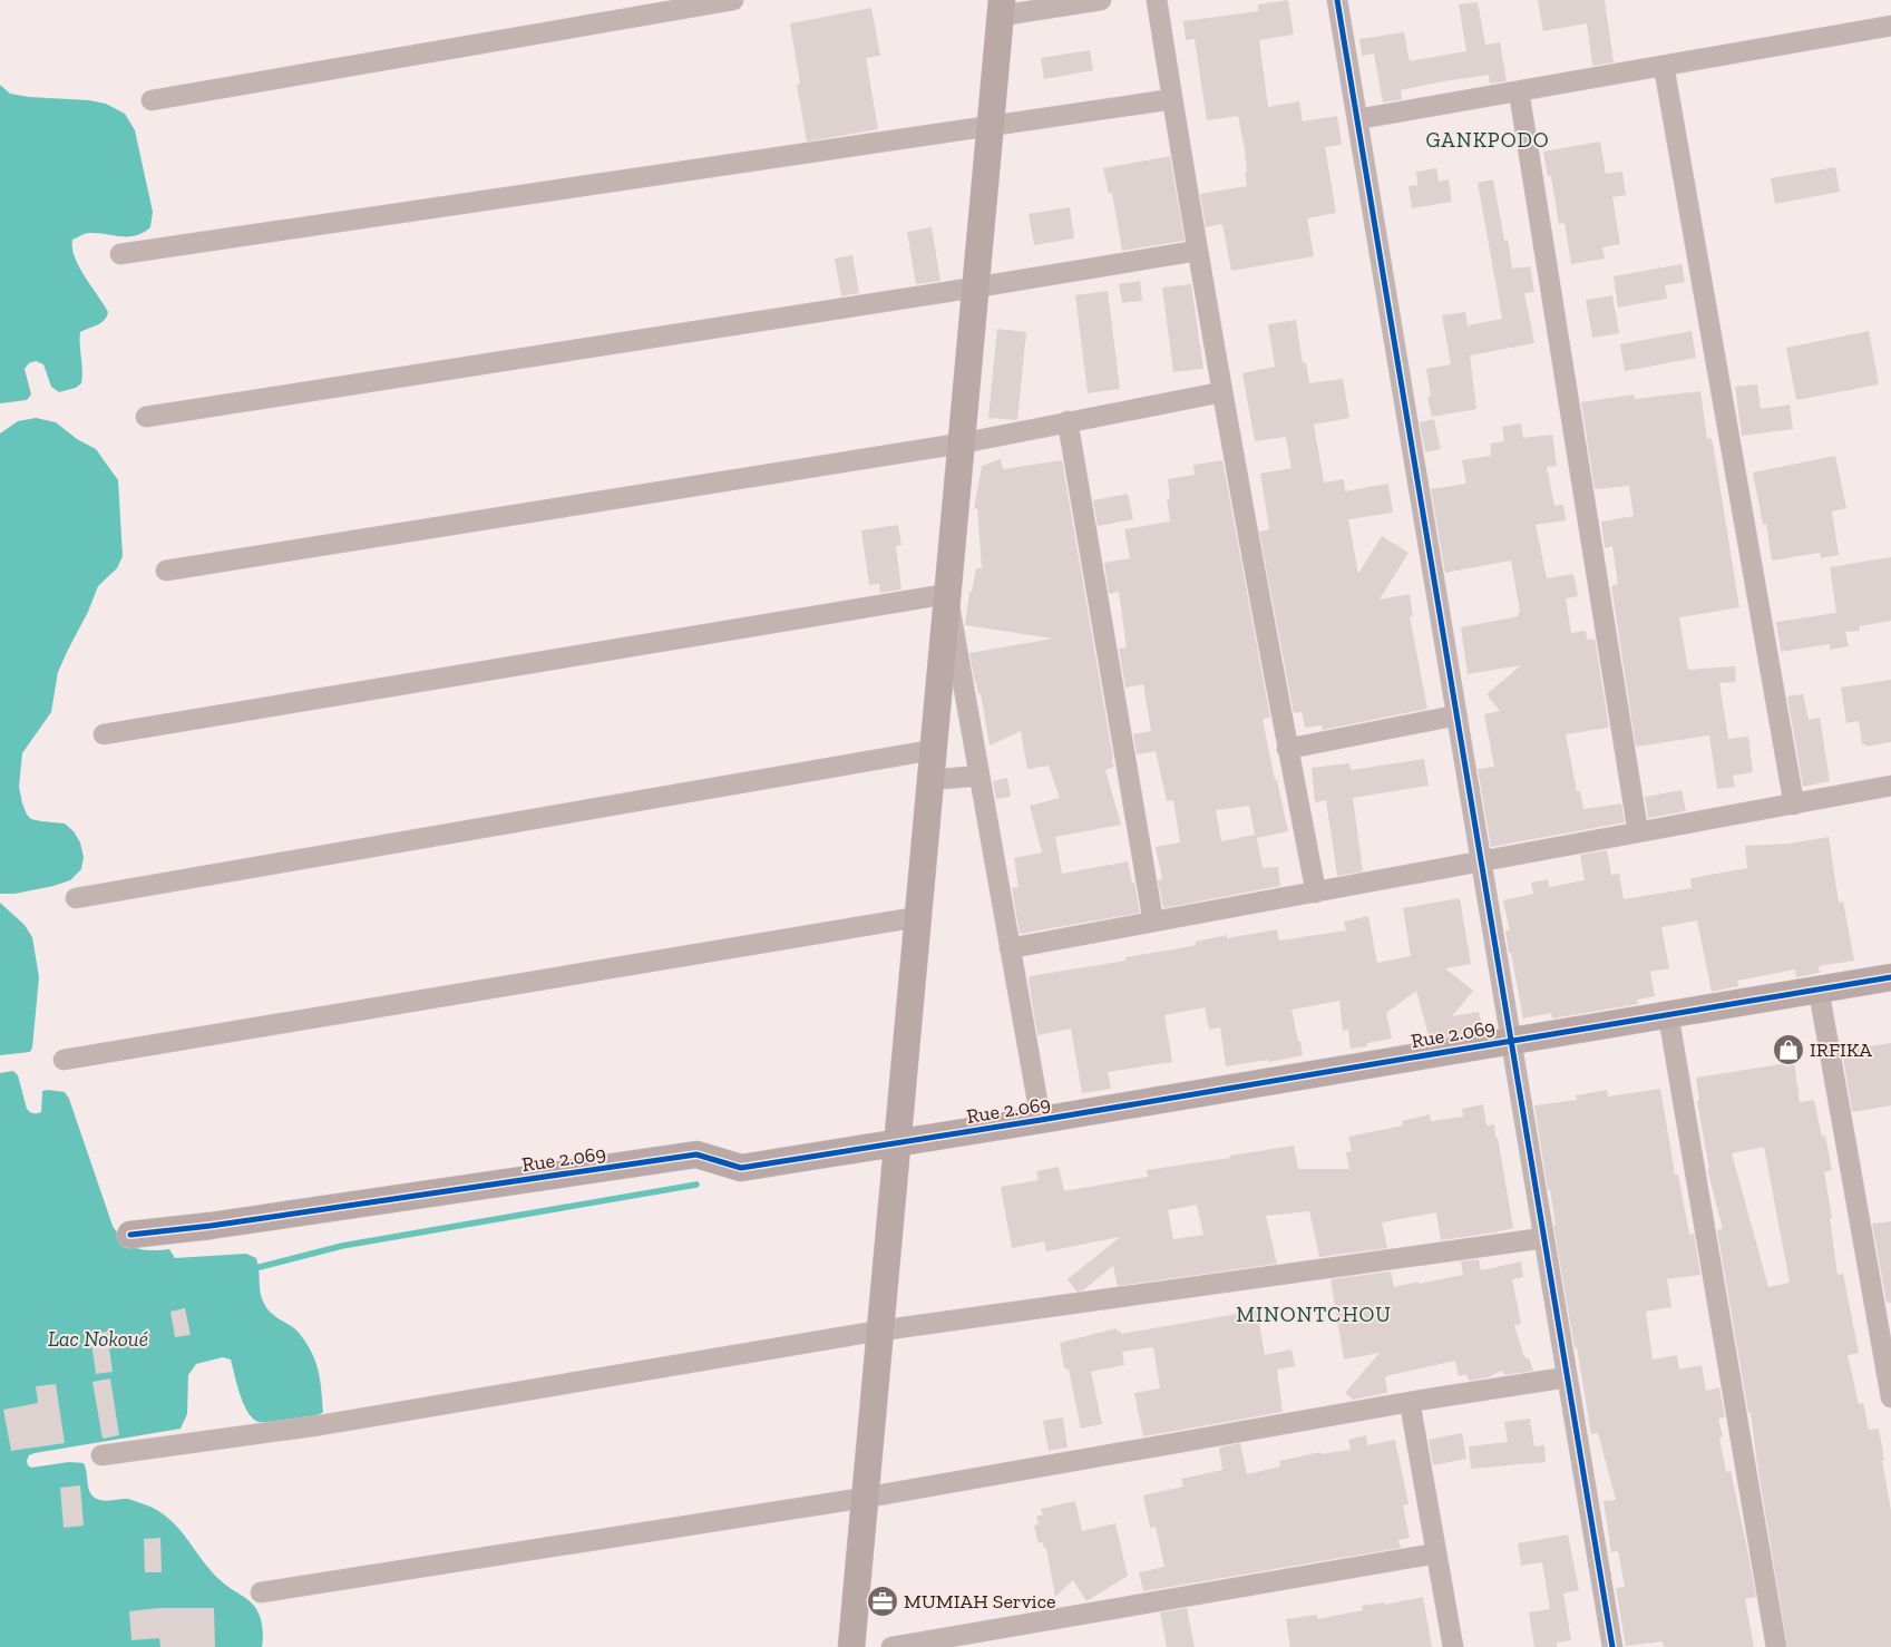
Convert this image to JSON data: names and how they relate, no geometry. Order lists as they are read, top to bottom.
{
  "streets": {
    "street": ["Rue 2.069"]
  },
  "districts": ["GANKPODO", "MINONTCHOU"],
  "water": ["Lac Nokoué"],
  "places": {
    "shop": ["IRFIKA"],
    "office": ["MUMIAH Service"]
  }
}
